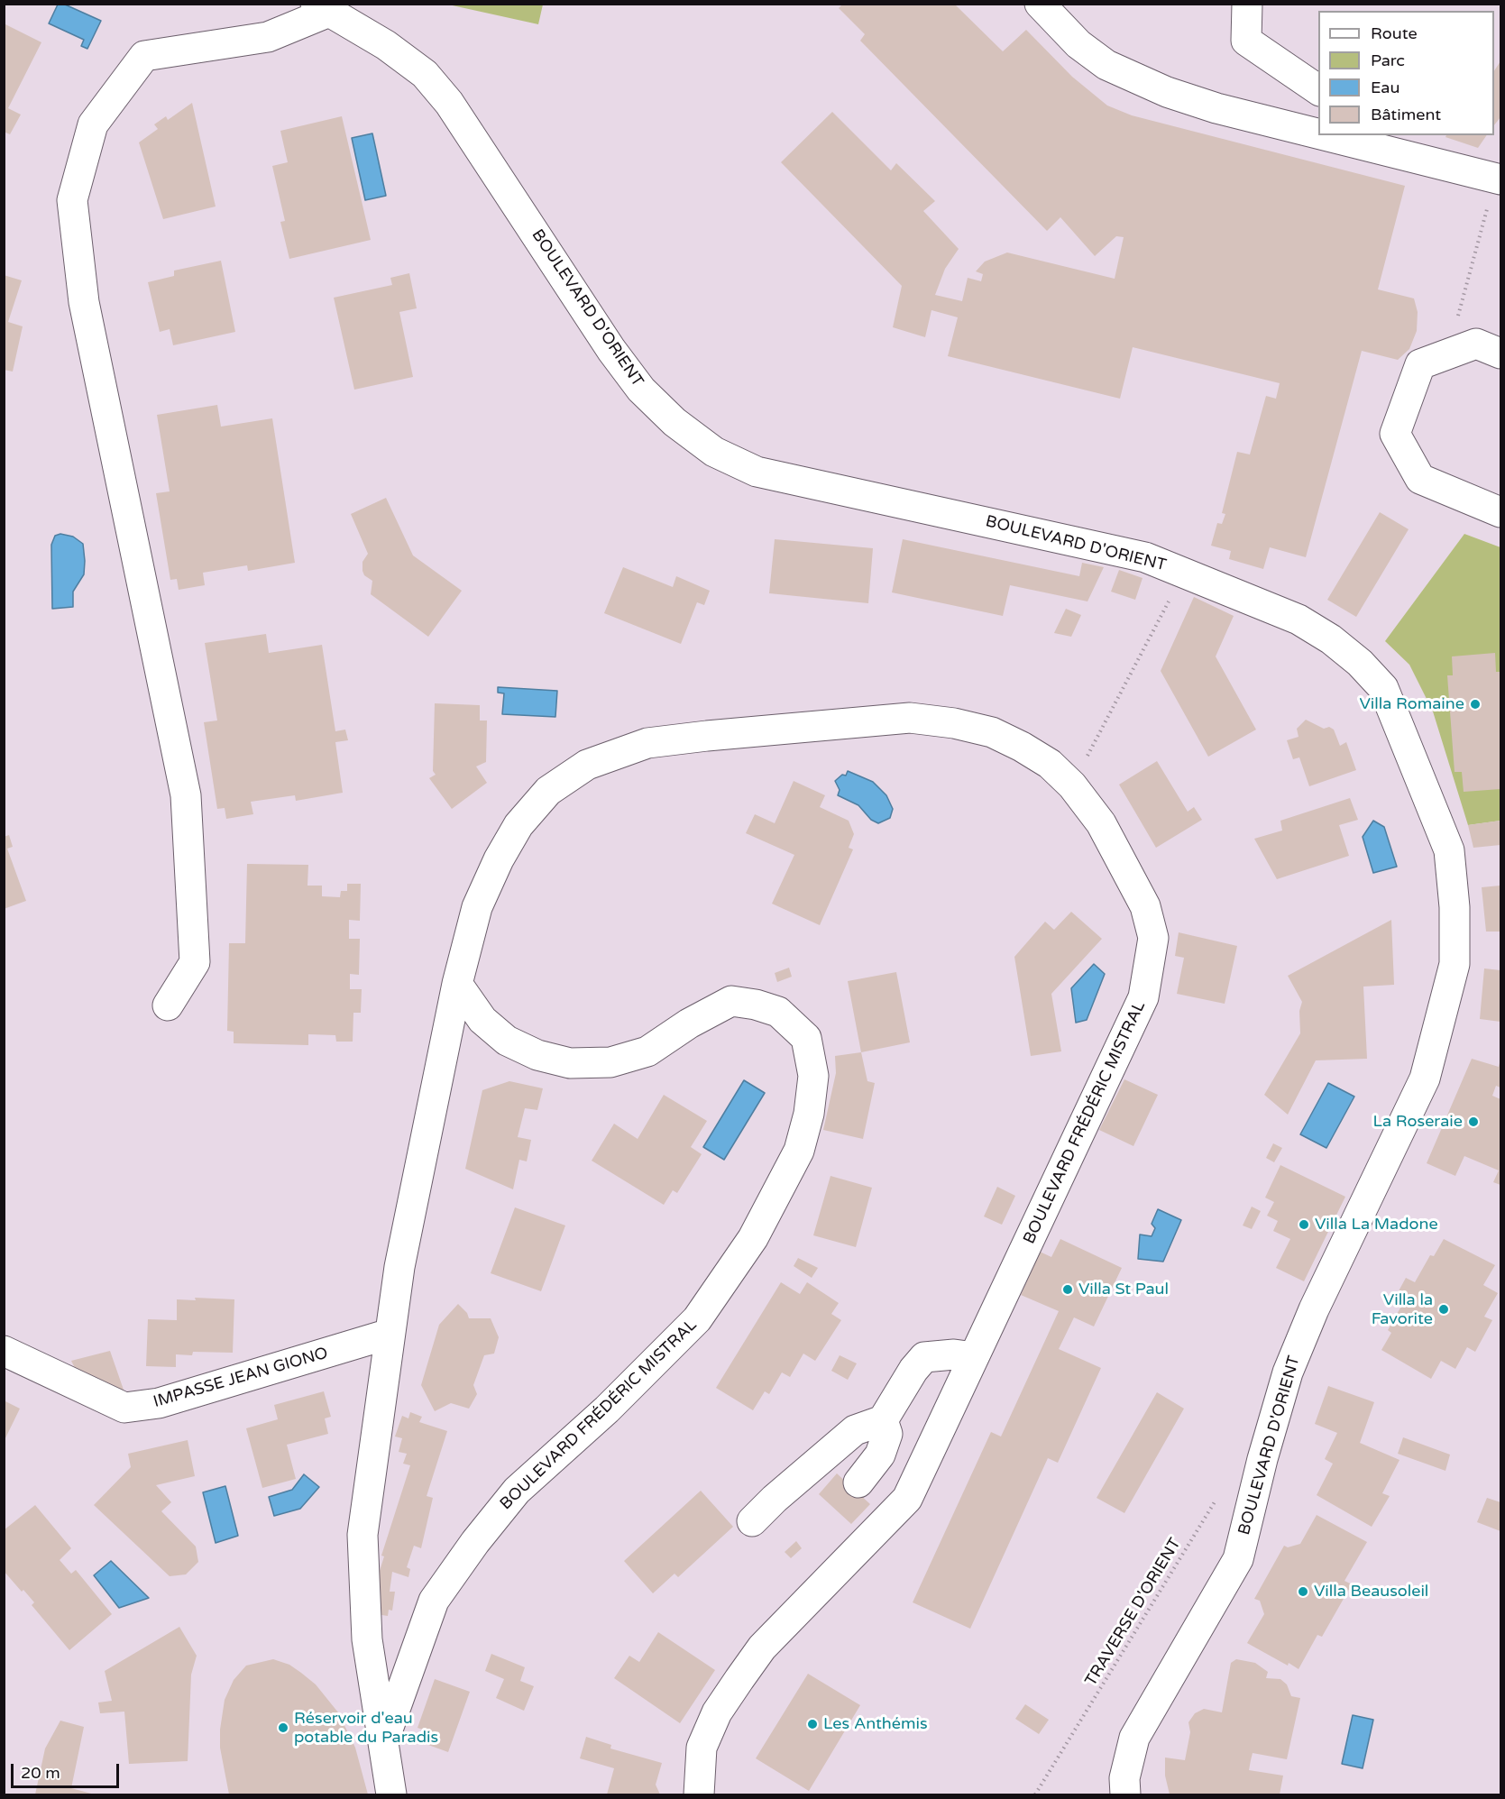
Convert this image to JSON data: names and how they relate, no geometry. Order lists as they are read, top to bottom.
{
  "streets": {
    "street": ["BOULEVARD D'ORIENT", "BOULEVARD FRÉDÉRIC MISTRAL", "IMPASSE JEAN GIONO"],
    "path": ["TRAVERSE D'ORIENT"]
  },
  "crossings": [
    ["BOULEVARD FRÉDÉRIC MISTRAL", "IMPASSE JEAN GIONO"]
  ],
  "places": [
    "Villa Romaine",
    "La Roseraie",
    "Villa La Madone",
    "Villa St Paul",
    "Villa la Favorite",
    "Villa Beausoleil",
    "Les Anthémis",
    "Réservoir d'eau potable du Paradis"
  ],
  "legend": [
    "Route",
    "Parc",
    "Eau",
    "Bâtiment"
  ],
  "scale_bar": "20 m"
}
